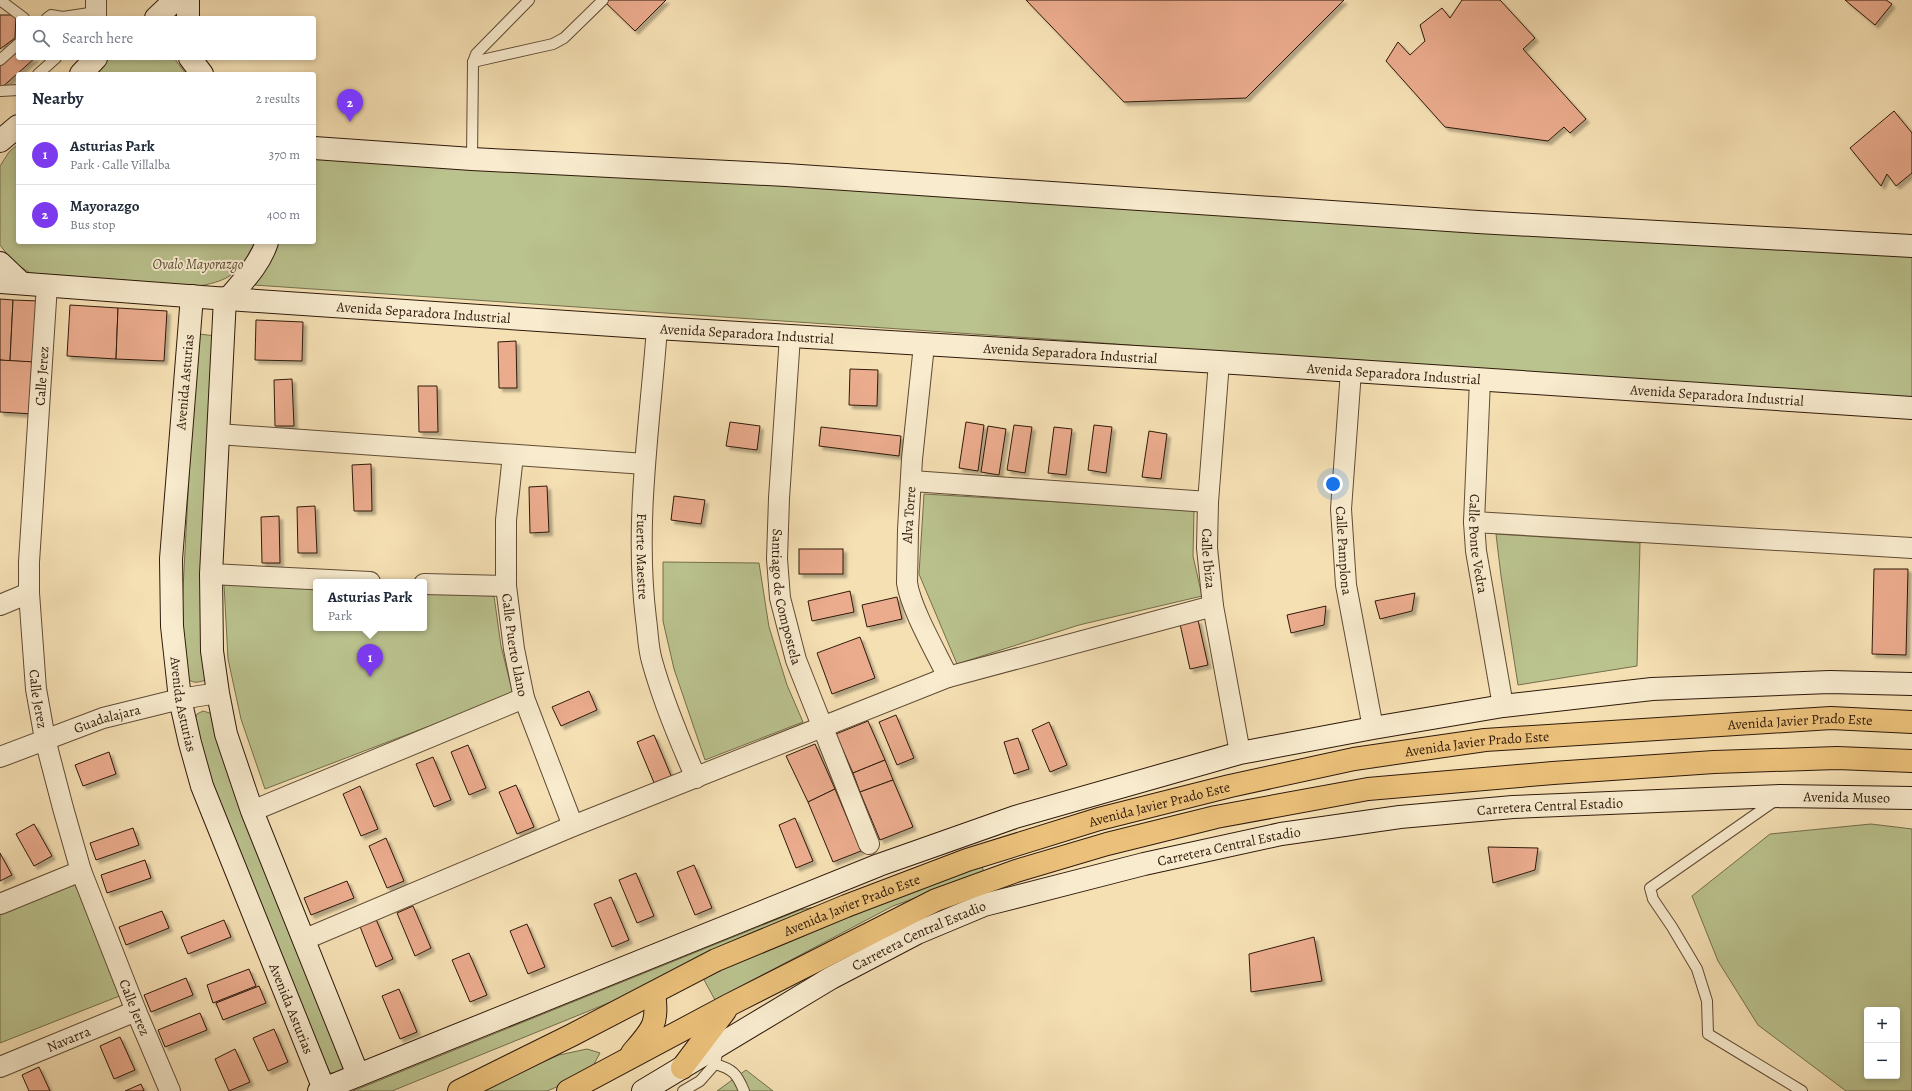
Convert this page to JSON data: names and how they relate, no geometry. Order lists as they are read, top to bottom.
{
  "streets": {
    "main road": ["Avenida Javier Prado Este"],
    "street": [
      "Avenida Separadora Industrial",
      "Calle Jerez",
      "Avenida Asturias",
      "Alva Torre",
      "Calle Ponte Vedra",
      "Calle Pamplona",
      "Fuerte Maestre",
      "Calle Ibiza",
      "Santiago de Compostela",
      "Calle Puerto Llano",
      "Guadalajara",
      "Avenida Museo",
      "Carretera Central Estadio",
      "Navarra"
    ]
  },
  "crossings": [
    ["Avenida Separadora Industrial", "Calle Jerez"],
    ["Avenida Separadora Industrial", "Avenida Asturias"],
    ["Avenida Separadora Industrial", "Alva Torre"],
    ["Avenida Separadora Industrial", "Calle Ponte Vedra"],
    ["Avenida Separadora Industrial", "Calle Pamplona"],
    ["Avenida Separadora Industrial", "Fuerte Maestre"],
    ["Avenida Separadora Industrial", "Calle Ibiza"],
    ["Avenida Separadora Industrial", "Santiago de Compostela"],
    ["Calle Jerez", "Guadalajara"],
    ["Calle Jerez", "Navarra"],
    ["Avenida Asturias", "Guadalajara"],
    ["Avenida Museo", "Carretera Central Estadio"]
  ],
  "parks": ["Ovalo Mayorazgo"],
  "page": {
    "search": "Search here",
    "heading": ["Nearby", "2 results"],
    "pins": ["2", "1"],
    "list": [
      {
        "mark": "1",
        "name": "Asturias Park",
        "note": "Park · Calle Villalba",
        "value": "370 m"
      },
      {
        "mark": "2",
        "name": "Mayorazgo",
        "note": "Bus stop",
        "value": "400 m"
      }
    ],
    "popup": ["Asturias Park", "Park"],
    "map_buttons": ["+", "−"]
  }
}
